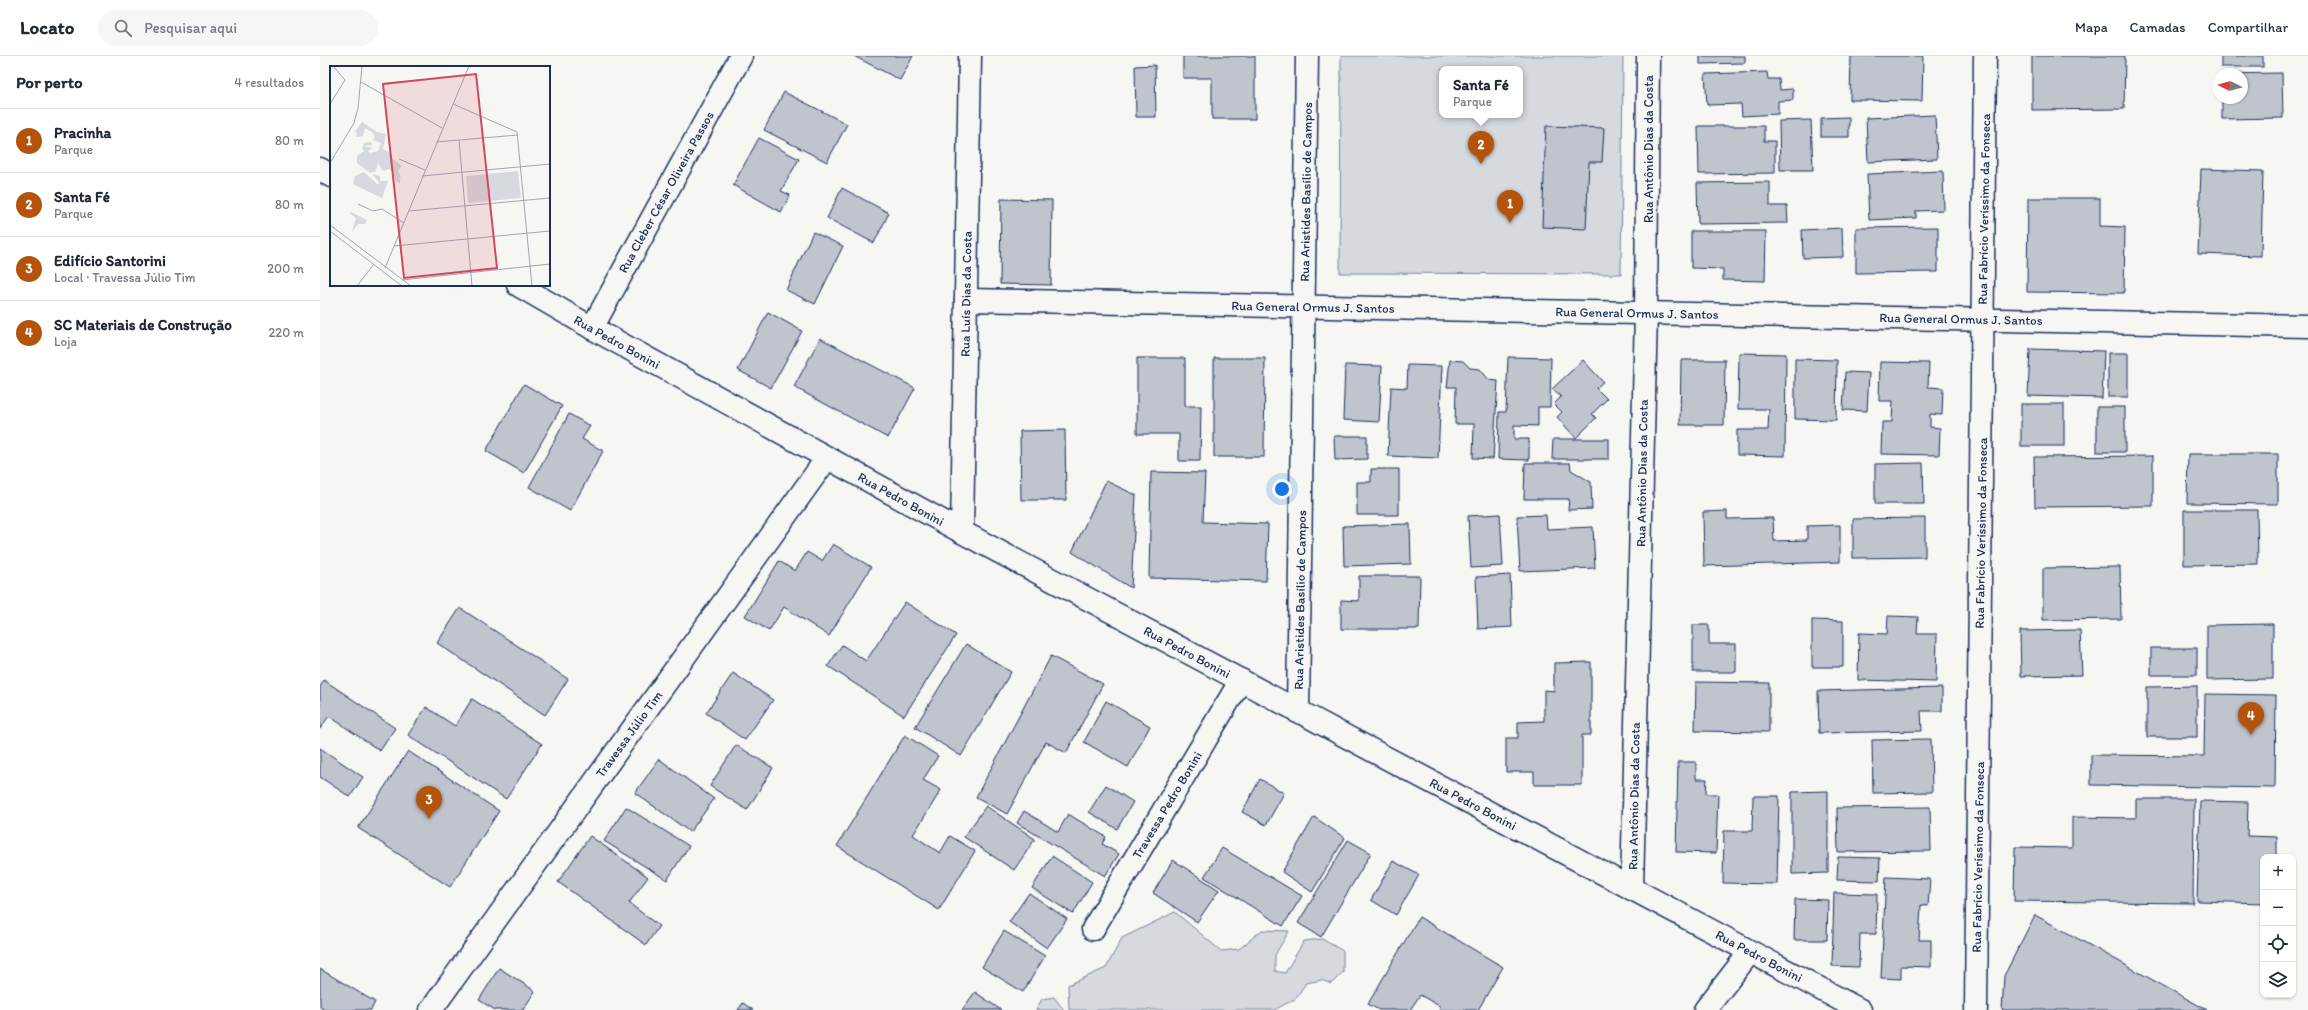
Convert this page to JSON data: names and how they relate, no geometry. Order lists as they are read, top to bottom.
{
  "streets": {
    "street": [
      "Rua Antônio Dias da Costa",
      "Rua Cleber César Oliveira Passos",
      "Rua Aristides Basílio de Campos",
      "Rua Fabrício Veríssimo da Fonseca",
      "Rua Luís Dias da Costa",
      "Rua General Ormus J. Santos",
      "Rua Pedro Bonini",
      "Travessa Júlio Tim",
      "Travessa Pedro Bonini"
    ]
  },
  "crossings": [
    ["Rua Antônio Dias da Costa", "Rua General Ormus J. Santos"],
    ["Rua Antônio Dias da Costa", "Rua Pedro Bonini"],
    ["Rua Cleber César Oliveira Passos", "Rua Pedro Bonini"],
    ["Rua Aristides Basílio de Campos", "Rua General Ormus J. Santos"],
    ["Rua Aristides Basílio de Campos", "Rua Pedro Bonini"],
    ["Rua Fabrício Veríssimo da Fonseca", "Rua General Ormus J. Santos"],
    ["Rua Luís Dias da Costa", "Rua General Ormus J. Santos"],
    ["Rua Luís Dias da Costa", "Rua Pedro Bonini"],
    ["Rua Pedro Bonini", "Travessa Júlio Tim"],
    ["Rua Pedro Bonini", "Travessa Pedro Bonini"]
  ],
  "north": "left",
  "page": {
    "header": "Locato",
    "search": "Pesquisar aqui",
    "nav": ["Mapa", "Camadas", "Compartilhar"],
    "heading": ["Por perto", "4 resultados"],
    "popup": ["Santa Fé", "Parque"],
    "list": [
      {
        "mark": "1",
        "name": "Pracinha",
        "note": "Parque",
        "value": "80 m"
      },
      {
        "mark": "2",
        "name": "Santa Fé",
        "note": "Parque",
        "value": "80 m"
      },
      {
        "mark": "3",
        "name": "Edifício Santorini",
        "note": "Local · Travessa Júlio Tim",
        "value": "200 m"
      },
      {
        "mark": "4",
        "name": "SC Materiais de Construção",
        "note": "Loja",
        "value": "220 m"
      }
    ],
    "pins": [
      "2",
      "1",
      "4",
      "3"
    ],
    "map_buttons": ["+", "−"]
  }
}
